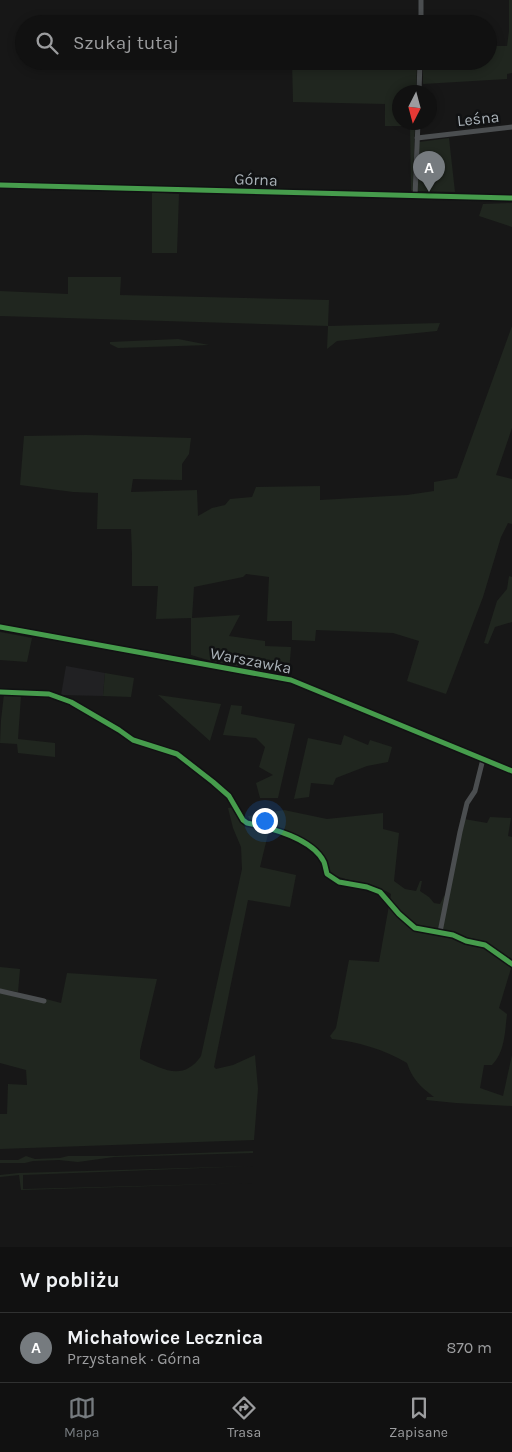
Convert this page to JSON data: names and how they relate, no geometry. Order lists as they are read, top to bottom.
{
  "streets": {
    "street": ["Leśna", "Górna", "Warszawka"]
  },
  "north": "bottom",
  "page": {
    "search": "Szukaj tutaj",
    "pins": "A",
    "heading": "W pobliżu",
    "list": [
      {
        "mark": "A",
        "name": "Michałowice Lecznica",
        "note": "Przystanek · Górna",
        "value": "870 m"
      }
    ],
    "nav": ["Mapa", "Trasa", "Zapisane"]
  }
}
